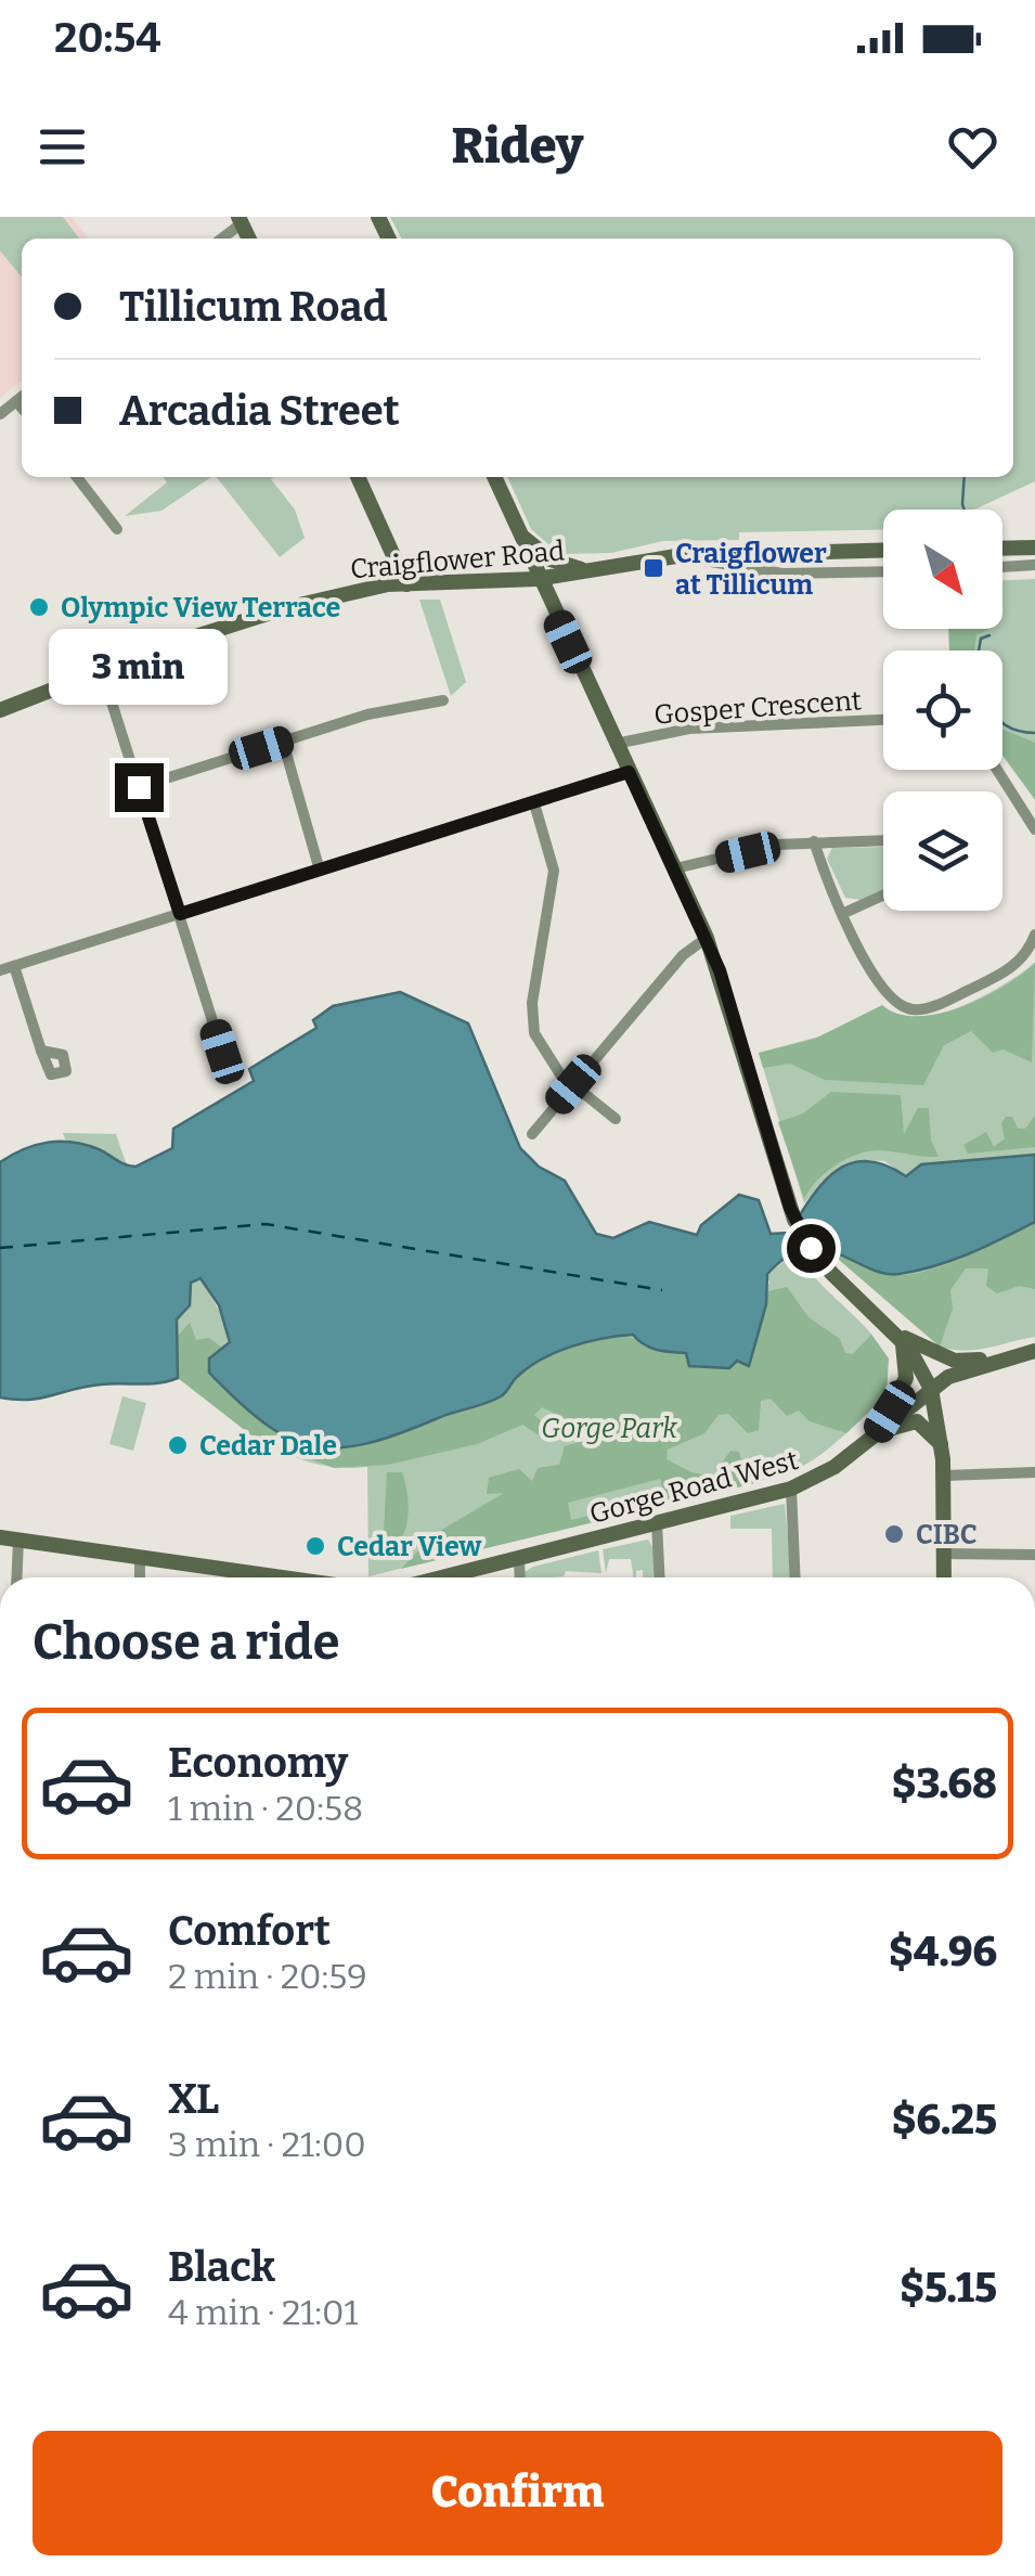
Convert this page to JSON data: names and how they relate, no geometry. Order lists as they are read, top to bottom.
{
  "streets": {
    "main road": ["Craigflower Road", "Gorge Road West"],
    "street": ["Gosper Crescent"]
  },
  "parks": ["Gorge Park"],
  "places": {
    "transit": ["Craigflower at Tillicum"],
    "other": [
      "Olympic View Terrace",
      "Cedar Dale",
      "CIBC",
      "Cedar View"
    ]
  },
  "north": "bottom right",
  "page": {
    "status": "20:54",
    "header": "Ridey",
    "banner": ["Tillicum Road", "Arcadia Street"],
    "bubble": "3 min",
    "heading": "Choose a ride",
    "list": [
      {
        "name": "Economy",
        "note": "1 min · 20:58",
        "value": "$3.68"
      },
      {
        "name": "Comfort",
        "note": "2 min · 20:59",
        "value": "$4.96"
      },
      {
        "name": "XL",
        "note": "3 min · 21:00",
        "value": "$6.25"
      },
      {
        "name": "Black",
        "note": "4 min · 21:01",
        "value": "$5.15"
      }
    ],
    "buttons": "Confirm"
  }
}
